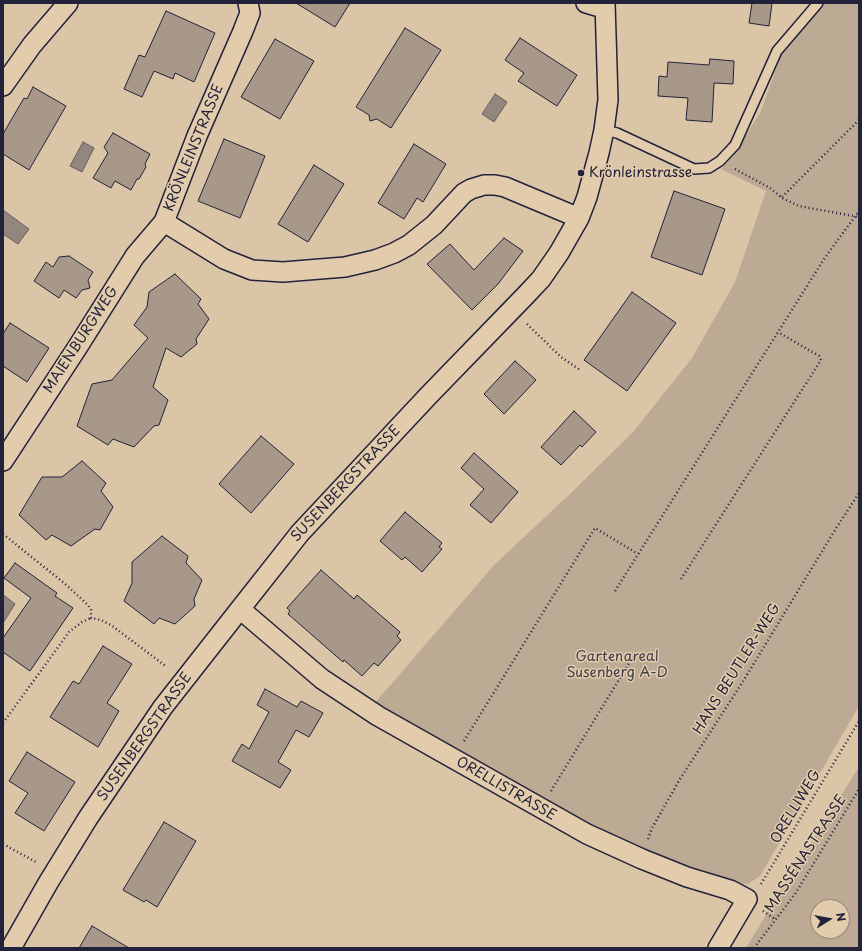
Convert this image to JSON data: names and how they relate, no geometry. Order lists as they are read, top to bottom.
{
  "streets": {
    "street": [
      "KRÖNLEINSTRASSE",
      "MAIENBURGWEG",
      "SUSENBERGSTRASSE",
      "ORELLISTRASSE"
    ],
    "path": ["HANS BEUTLER-WEG", "ORELLIWEG", "MASSÉNASTRASSE"]
  },
  "crossings": [
    ["KRÖNLEINSTRASSE", "MAIENBURGWEG"],
    ["KRÖNLEINSTRASSE", "SUSENBERGSTRASSE"],
    ["SUSENBERGSTRASSE", "ORELLISTRASSE"],
    ["HANS BEUTLER-WEG", "ORELLISTRASSE"],
    ["ORELLISTRASSE", "ORELLIWEG"]
  ],
  "parks": ["Gartenareal Susenberg A-D"],
  "places": ["Krönleinstrasse"],
  "north": "right"
}
